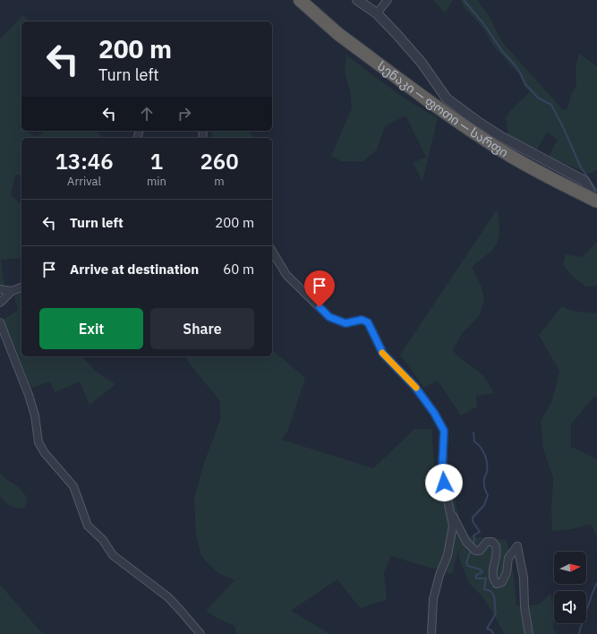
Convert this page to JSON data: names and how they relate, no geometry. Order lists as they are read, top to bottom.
{
  "streets": {
    "highway": ["სენაკი — ფოთი — სარფი"]
  },
  "north": "right",
  "page": {
    "turn": ["200 m", "Turn left"],
    "eta": [
      "13:46",
      "Arrival",
      "1",
      "min",
      "260",
      "m"
    ],
    "list": [
      {
        "name": "Turn left",
        "value": "200 m"
      },
      {
        "name": "Arrive at destination",
        "value": "60 m"
      }
    ],
    "buttons": ["Exit", "Share"]
  }
}
